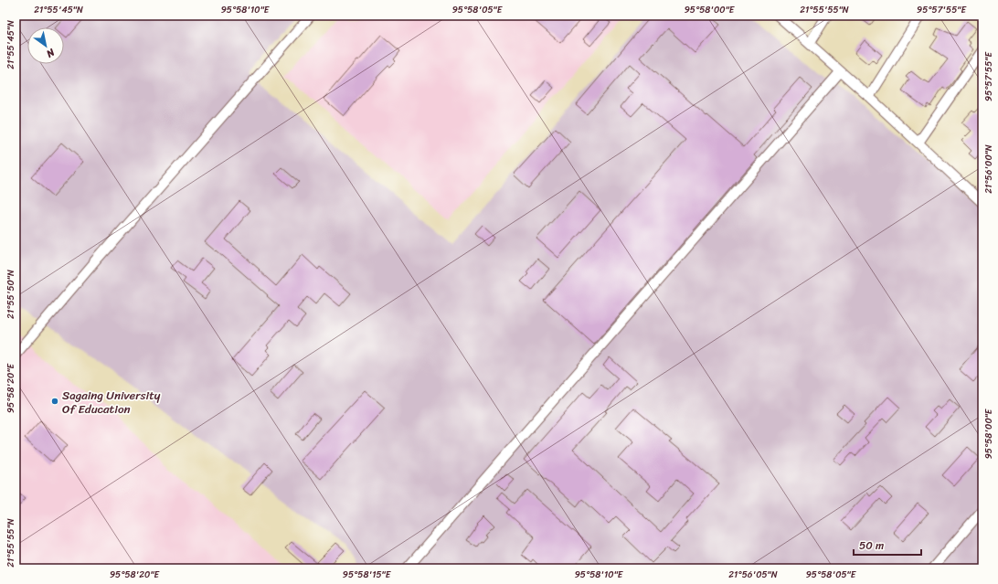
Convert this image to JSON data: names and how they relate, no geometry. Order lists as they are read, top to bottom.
{
  "places": ["Sagaing University Of Education"],
  "scale_bar": "50 m",
  "north": "bottom right",
  "coordinates": [
    "21°55'45\"N",
    "95°58'10\"E",
    "95°58'05\"E",
    "95°58'00\"E",
    "21°55'55\"N",
    "95°57'55\"E",
    "21°56'00\"N",
    "21°55'50\"N",
    "95°58'20\"E",
    "95°58'15\"E",
    "21°56'05\"N"
  ]
}
